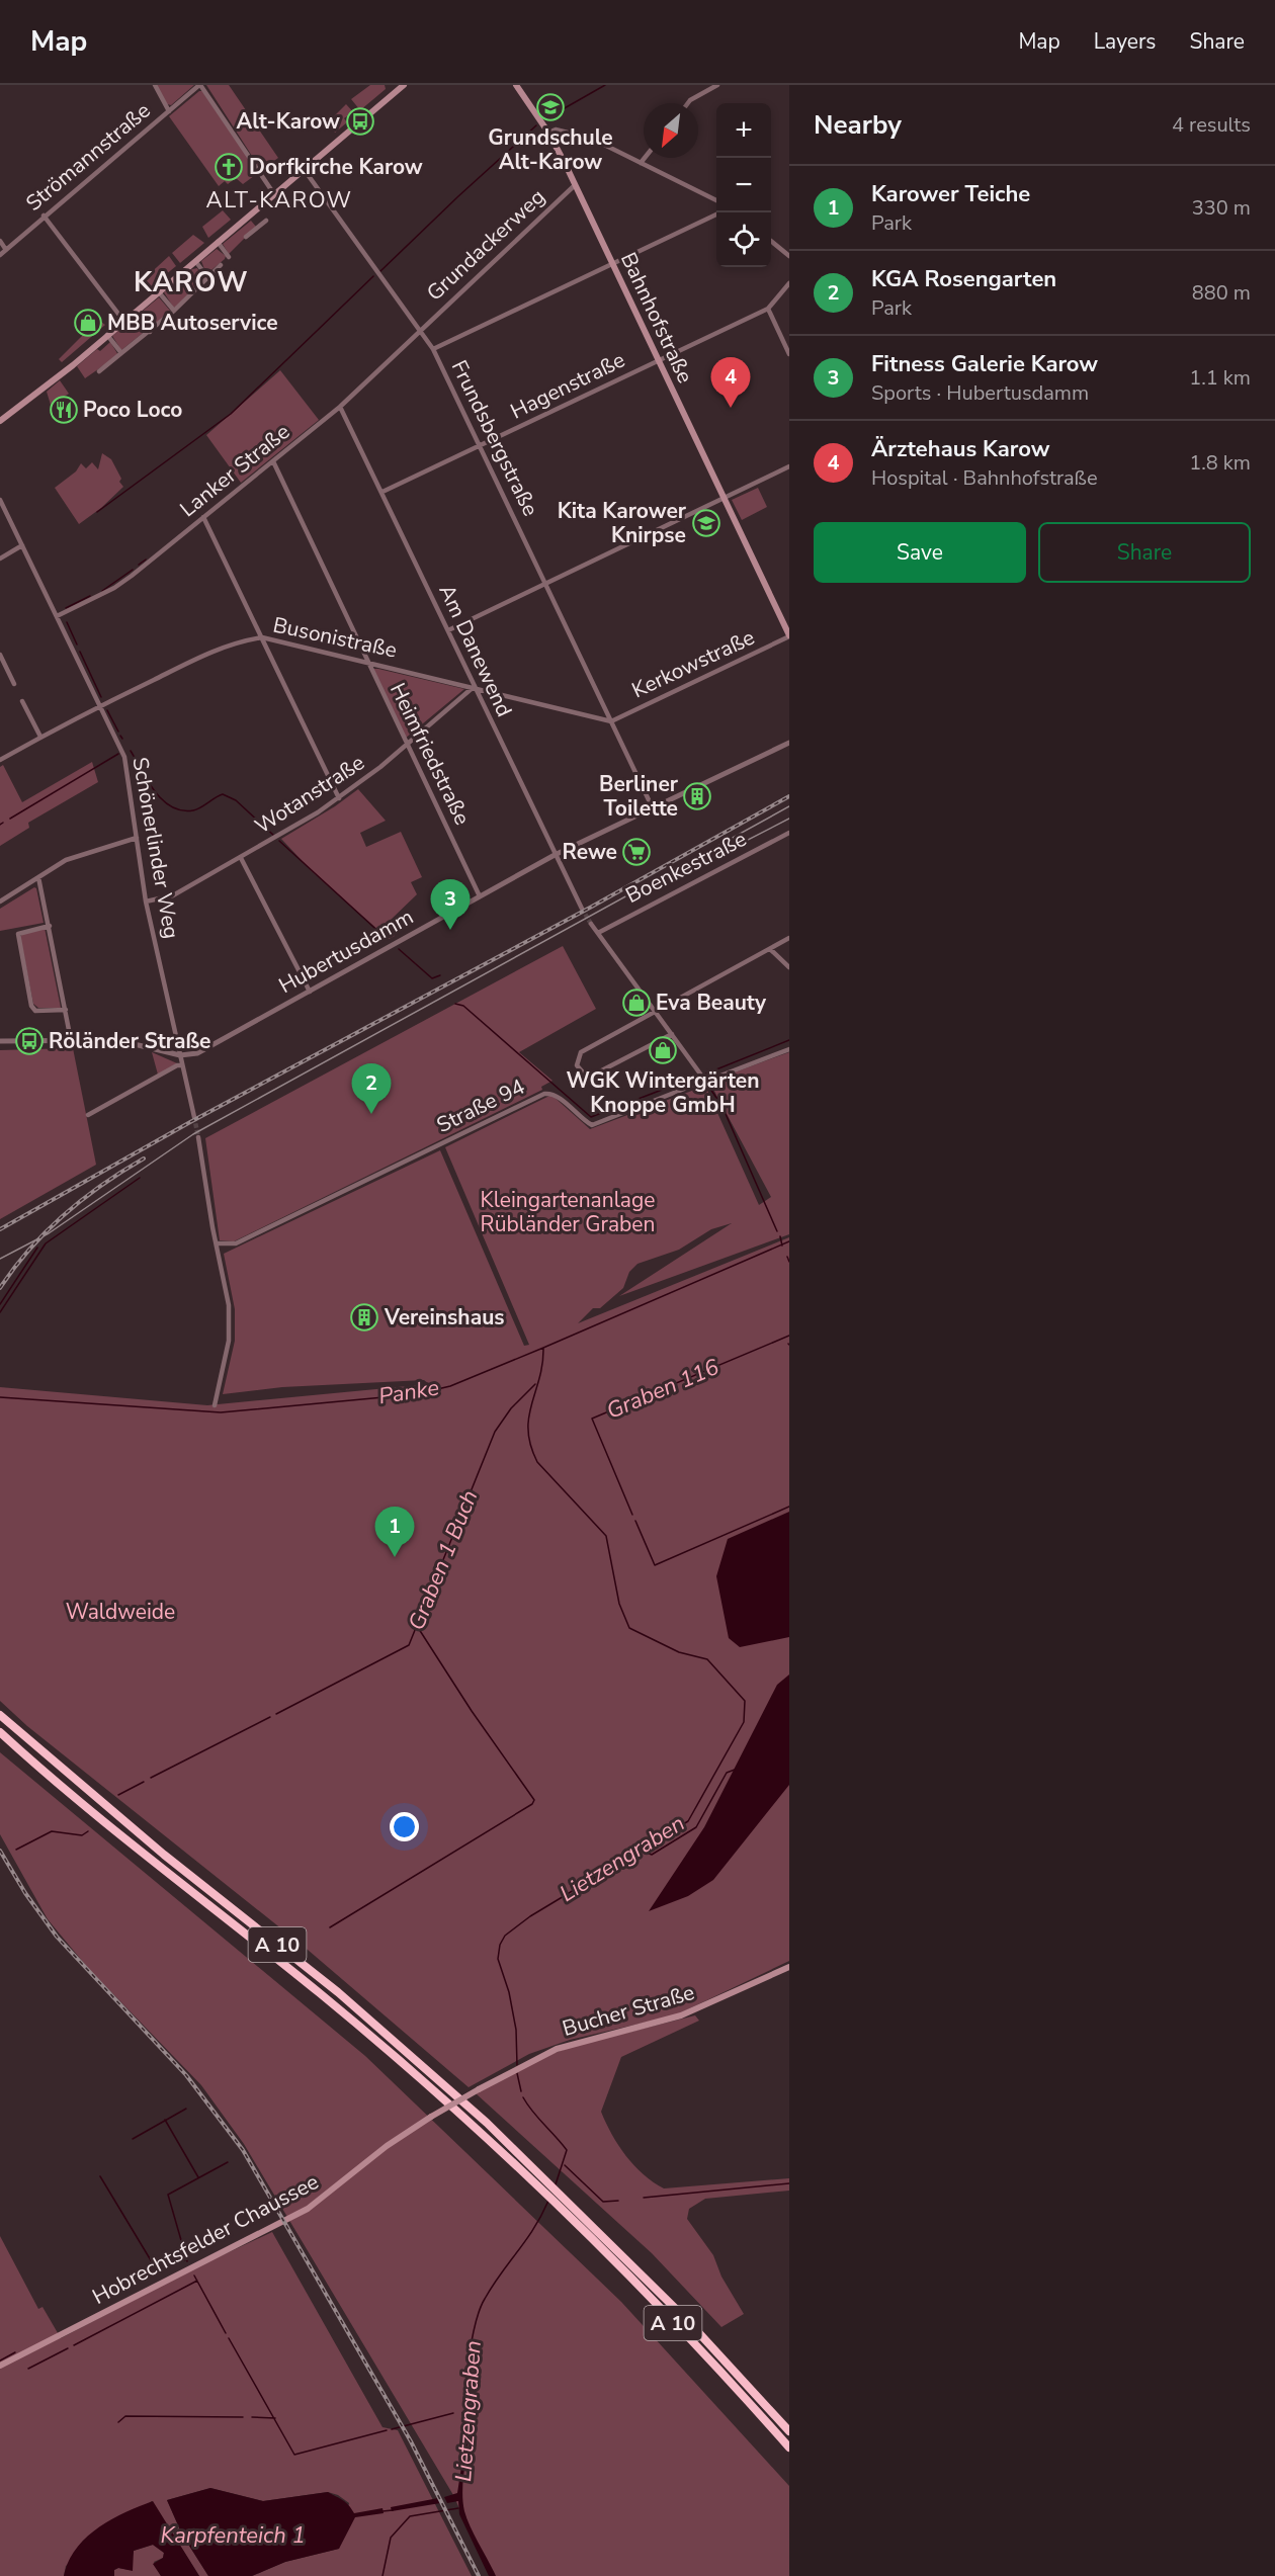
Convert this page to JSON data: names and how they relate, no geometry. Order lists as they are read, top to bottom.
{
  "streets": {
    "highway": ["A 10"],
    "main road": ["Bahnhofstraße", "Bucher Straße", "Hobrechtsfelder Chaussee"],
    "street": [
      "Strömannstraße",
      "Grundackerweg",
      "Hagenstraße",
      "Frundsbergstraße",
      "Lanker Straße",
      "Busonistraße",
      "Am Danewend",
      "Kerkowstraße",
      "Heimfriedstraße",
      "Wotanstraße",
      "Schönerlinder Weg",
      "Boenkestraße",
      "Hubertusdamm",
      "Straße 94"
    ]
  },
  "crossings": [
    ["Grundackerweg", "Bahnhofstraße"],
    ["Grundackerweg", "Frundsbergstraße"],
    ["Grundackerweg", "Lanker Straße"],
    ["Bahnhofstraße", "Hagenstraße"],
    ["Bahnhofstraße", "Kerkowstraße"],
    ["Hagenstraße", "Frundsbergstraße"],
    ["Hagenstraße", "Am Danewend"],
    ["Frundsbergstraße", "Lanker Straße"],
    ["Frundsbergstraße", "Busonistraße"],
    ["Frundsbergstraße", "Kerkowstraße"],
    ["Frundsbergstraße", "Hubertusdamm"],
    ["Lanker Straße", "Am Danewend"],
    ["Lanker Straße", "Heimfriedstraße"],
    ["Lanker Straße", "Schönerlinder Weg"],
    ["Busonistraße", "Am Danewend"],
    ["Busonistraße", "Kerkowstraße"],
    ["Busonistraße", "Heimfriedstraße"],
    ["Busonistraße", "Wotanstraße"],
    ["Busonistraße", "Schönerlinder Weg"],
    ["Am Danewend", "Wotanstraße"],
    ["Am Danewend", "Hubertusdamm"],
    ["Heimfriedstraße", "Wotanstraße"],
    ["Heimfriedstraße", "Hubertusdamm"],
    ["Wotanstraße", "Schönerlinder Weg"],
    ["Schönerlinder Weg", "Hubertusdamm"],
    ["Bucher Straße", "Hobrechtsfelder Chaussee"]
  ],
  "districts": ["ALT-KAROW", "KAROW"],
  "water": [
    "Graben 116",
    "Panke",
    "Graben 1 Buch",
    "Lietzengraben",
    "Karpfenteich 1"
  ],
  "parks": ["Kleingartenanlage Rübländer Graben", "Waldweide"],
  "places": {
    "school or university": ["Grundschule Alt-Karow", "Kita Karower Knirpse"],
    "bus stop": ["Alt-Karow", "Röländer Straße"],
    "church": ["Dorfkirche Karow"],
    "shop": ["MBB Autoservice", "Eva Beauty", "WGK Wintergärten Knoppe GmbH"],
    "restaurant": ["Poco Loco"],
    "building": ["Berliner Toilette", "Vereinshaus"],
    "supermarket": ["Rewe"]
  },
  "north": "bottom left",
  "page": {
    "header": "Map",
    "nav": ["Map", "Layers", "Share"],
    "heading": ["Nearby", "4 results"],
    "map_buttons": ["+", "−"],
    "list": [
      {
        "mark": "1",
        "name": "Karower Teiche",
        "note": "Park",
        "value": "330 m"
      },
      {
        "mark": "2",
        "name": "KGA Rosengarten",
        "note": "Park",
        "value": "880 m"
      },
      {
        "mark": "3",
        "name": "Fitness Galerie Karow",
        "note": "Sports · Hubertusdamm",
        "value": "1.1 km"
      },
      {
        "mark": "4",
        "name": "Ärztehaus Karow",
        "note": "Hospital · Bahnhofstraße",
        "value": "1.8 km"
      }
    ],
    "pins": [
      "4",
      "3",
      "2",
      "1"
    ],
    "buttons": ["Save", "Share"]
  }
}
